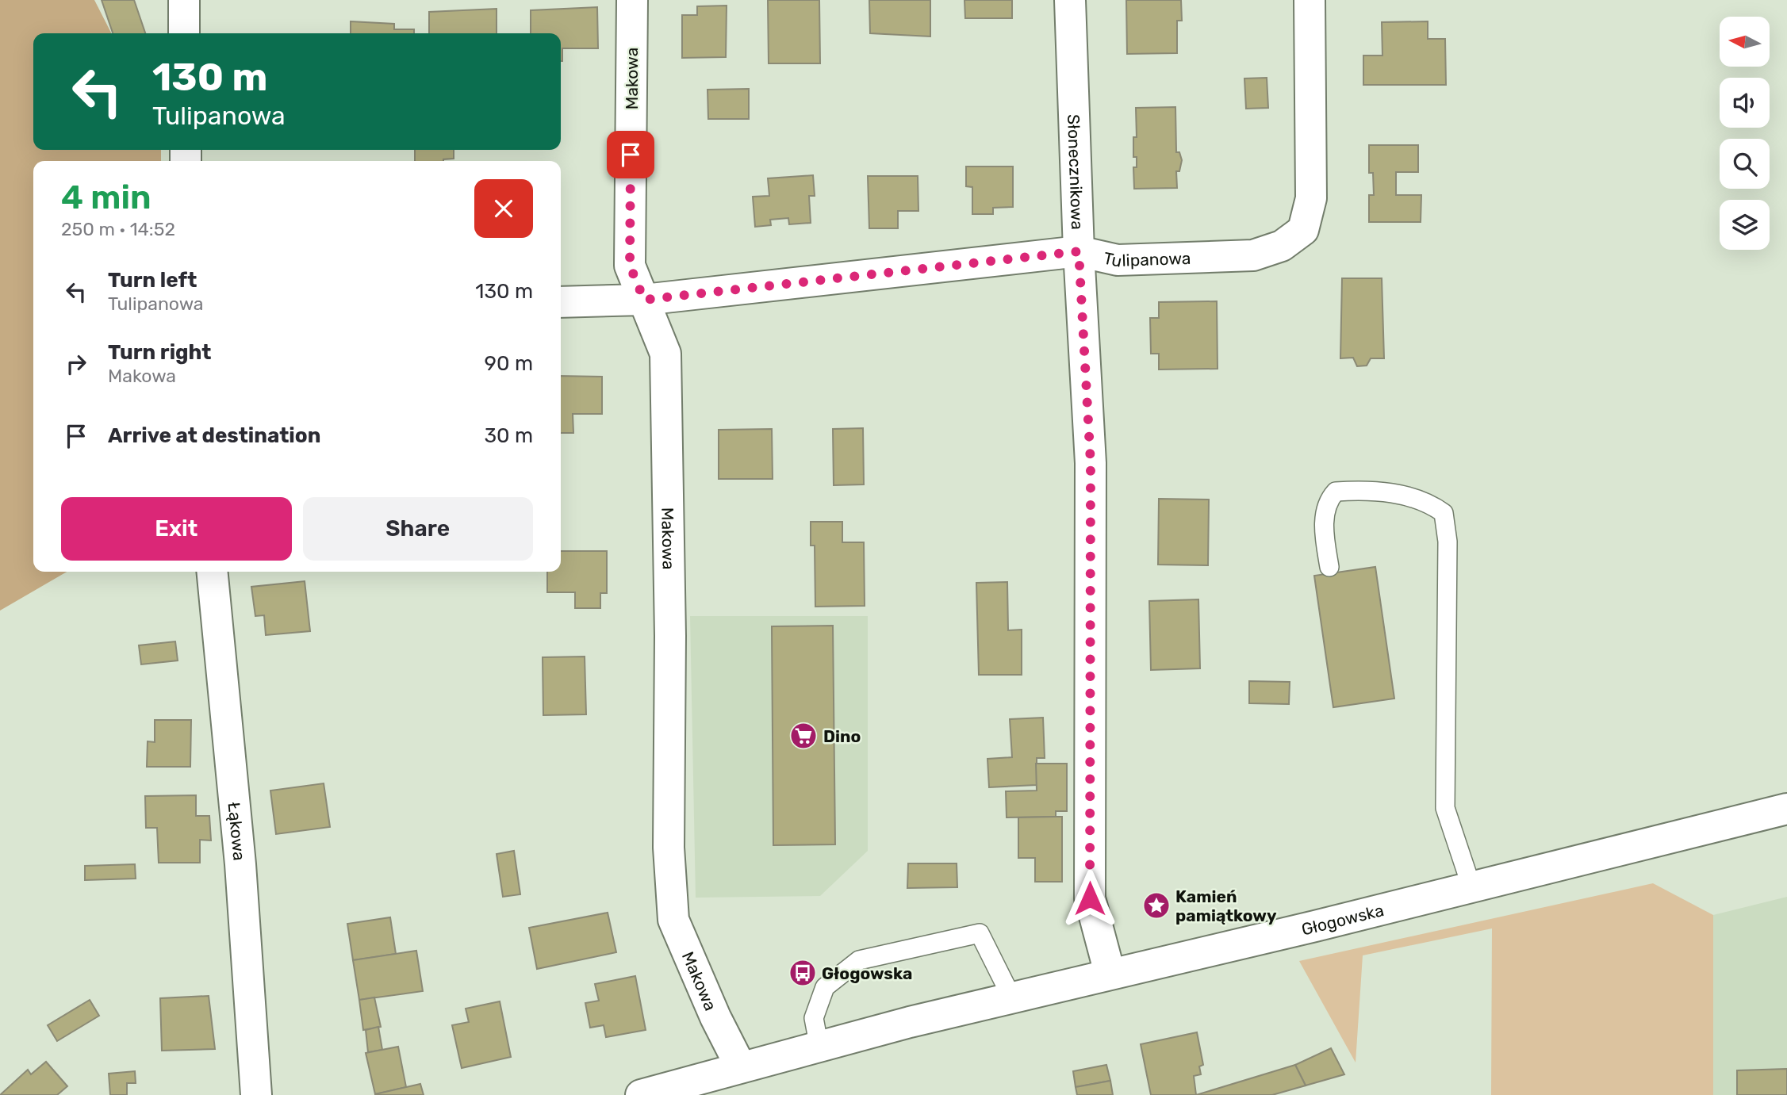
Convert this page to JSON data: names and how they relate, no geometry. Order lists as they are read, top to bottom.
{
  "streets": {
    "street": [
      "Makowa",
      "Słonecznikowa",
      "Tulipanowa",
      "Łąkowa",
      "Głogowska"
    ]
  },
  "crossings": [
    ["Makowa", "Tulipanowa"],
    ["Makowa", "Głogowska"],
    ["Słonecznikowa", "Tulipanowa"],
    ["Słonecznikowa", "Głogowska"]
  ],
  "places": {
    "supermarket": ["Dino"],
    "place": ["Kamień pamiątkowy"],
    "bus stop": ["Głogowska"]
  },
  "north": "left",
  "page": {
    "turn": ["130 m", "Tulipanowa"],
    "heading": ["4 min", "250 m · 14:52"],
    "list": [
      {
        "name": "Turn left",
        "note": "Tulipanowa",
        "value": "130 m"
      },
      {
        "name": "Turn right",
        "note": "Makowa",
        "value": "90 m"
      },
      {
        "name": "Arrive at destination",
        "value": "30 m"
      }
    ],
    "buttons": ["Exit", "Share"]
  }
}
